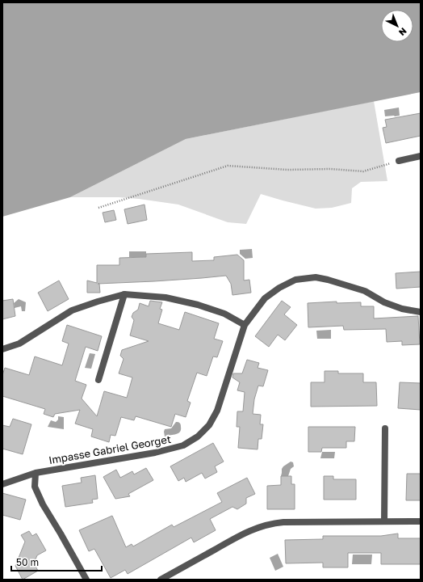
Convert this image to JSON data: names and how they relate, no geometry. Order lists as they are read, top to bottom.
{
  "streets": {
    "street": ["Impasse Gabriel Georget"]
  },
  "scale_bar": "50 m",
  "north": "bottom right"
}
